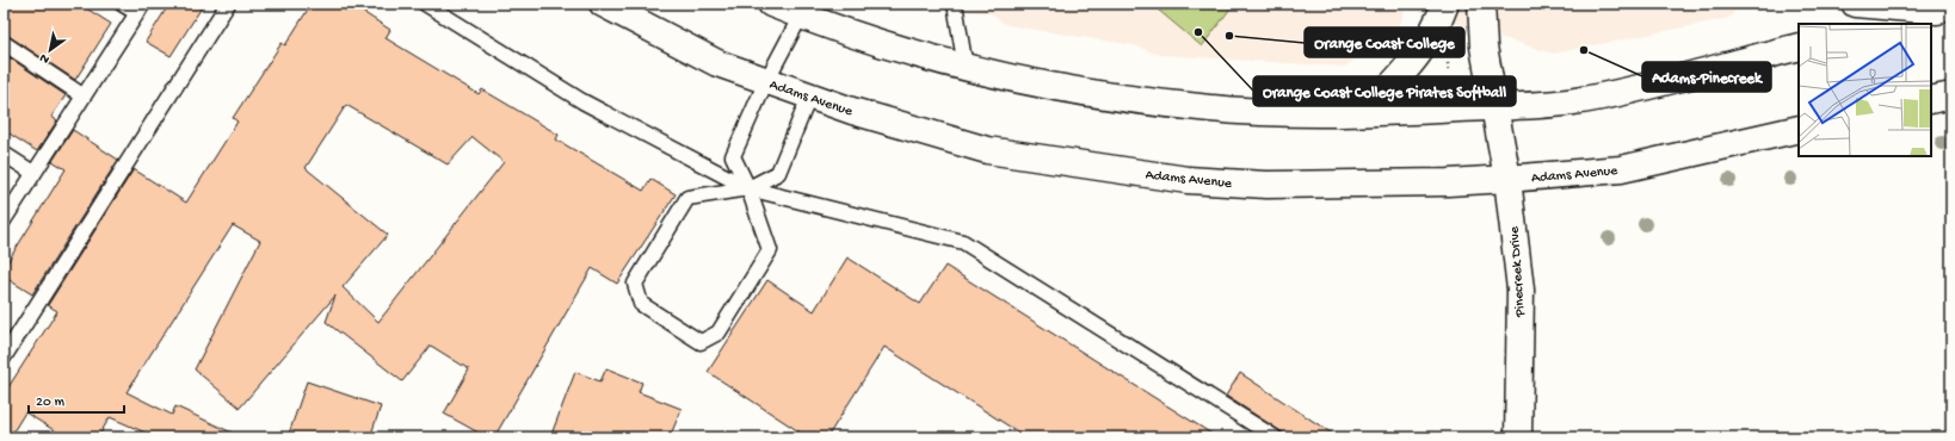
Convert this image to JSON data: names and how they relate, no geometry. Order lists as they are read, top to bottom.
{
  "streets": {
    "main road": ["Adams Avenue", "Pinecreek Drive"]
  },
  "crossings": [
    ["Adams Avenue", "Pinecreek Drive"]
  ],
  "places": ["Orange Coast College Pirates Softball", "Orange Coast College", "Adams-Pinecreek"],
  "scale_bar": "20 m",
  "north": "bottom left"
}
